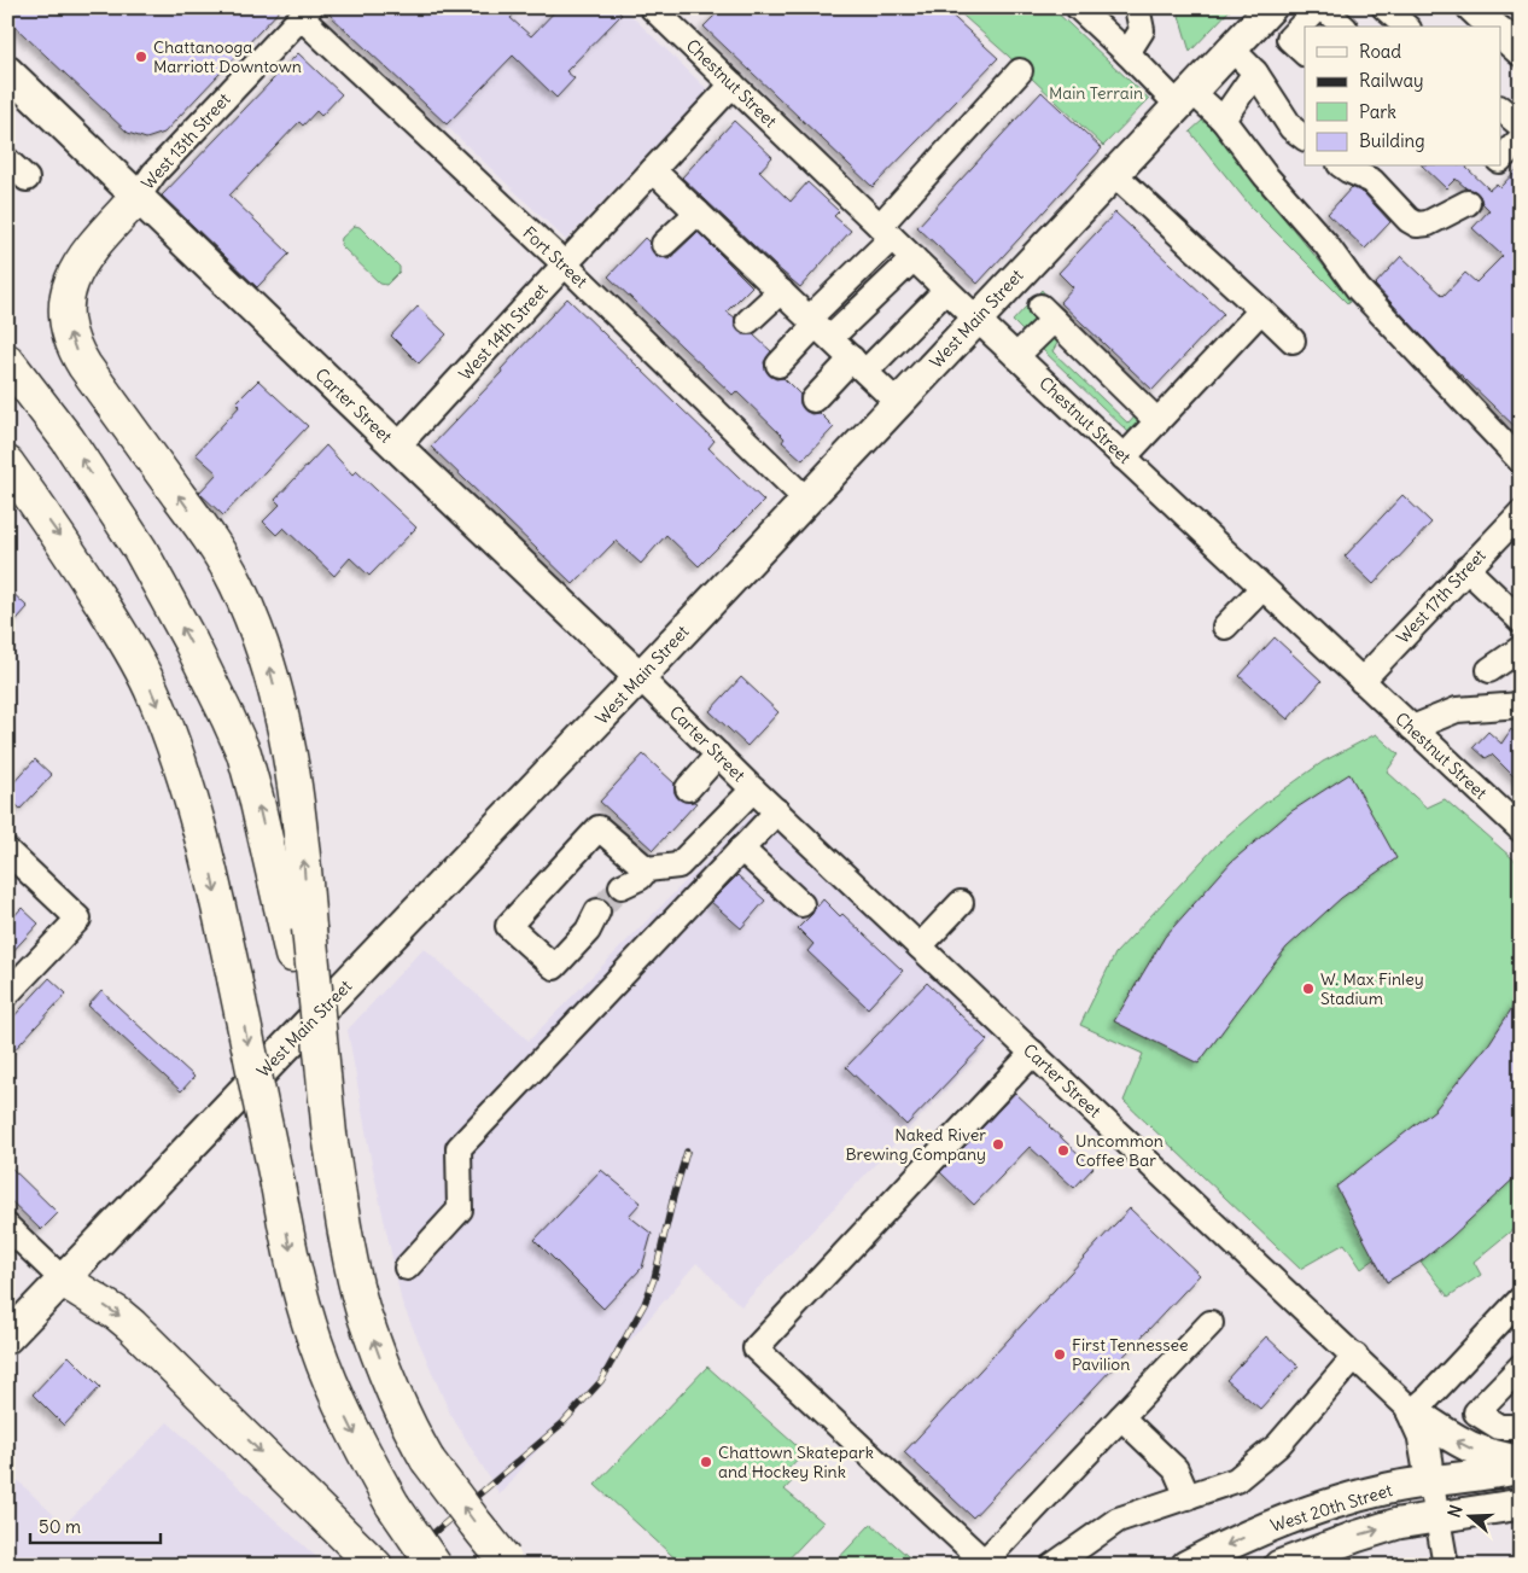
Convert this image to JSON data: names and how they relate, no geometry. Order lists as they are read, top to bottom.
{
  "streets": {
    "main road": ["West Main Street", "Carter Street", "West 20th Street"],
    "street": [
      "Chestnut Street",
      "West 13th Street",
      "Fort Street",
      "West 14th Street",
      "West 17th Street"
    ]
  },
  "crossings": [
    ["Chestnut Street", "West Main Street"],
    ["Chestnut Street", "West 14th Street"],
    ["Chestnut Street", "West 17th Street"],
    ["West 13th Street", "Fort Street"],
    ["West 13th Street", "Carter Street"],
    ["Fort Street", "West Main Street"],
    ["Fort Street", "West 14th Street"],
    ["West Main Street", "Carter Street"],
    ["West 14th Street", "Carter Street"]
  ],
  "parks": ["Main Terrain"],
  "places": [
    "Chattanooga Marriott Downtown",
    "W. Max Finley Stadium",
    "Naked River Brewing Company",
    "Uncommon Coffee Bar",
    "First Tennessee Pavilion",
    "Chattown Skatepark and Hockey Rink"
  ],
  "legend": [
    "Road",
    "Railway",
    "Park",
    "Building"
  ],
  "scale_bar": "50 m",
  "north": "left"
}
